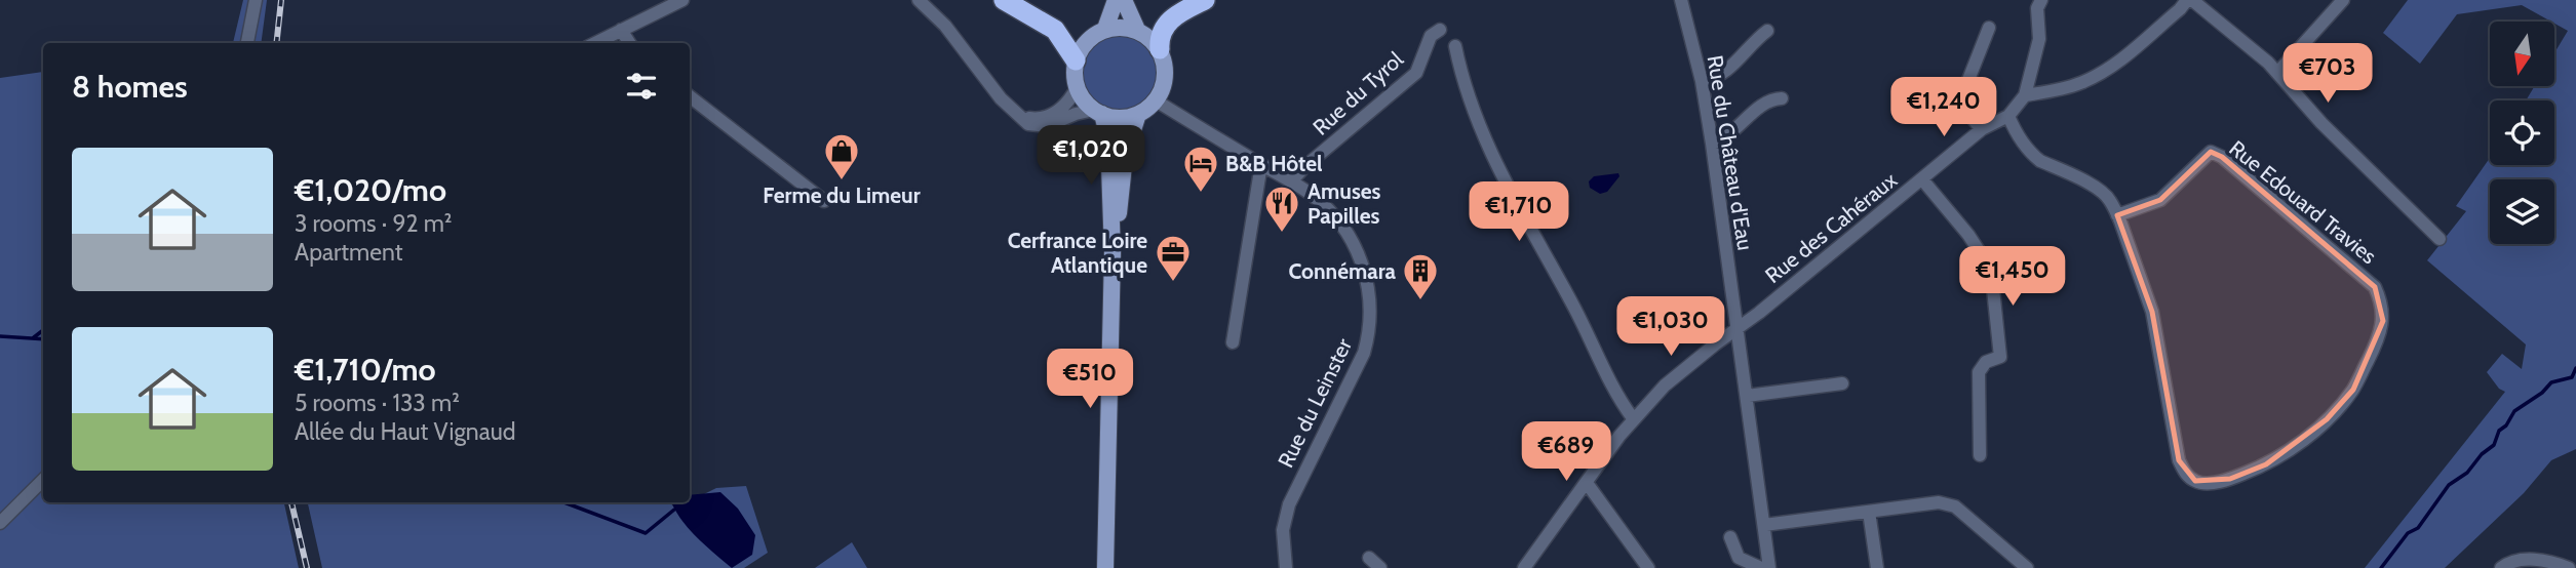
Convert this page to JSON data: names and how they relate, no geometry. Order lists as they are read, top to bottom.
{
  "streets": {
    "street": [
      "Rue du Tyrol",
      "Rue du Château d'Eau",
      "Rue Edouard Travies",
      "Rue des Cahéraux",
      "Rue du Leinster"
    ]
  },
  "crossings": [
    ["Rue du Tyrol", "Rue du Leinster"],
    ["Rue du Château d'Eau", "Rue des Cahéraux"],
    ["Rue Edouard Travies", "Rue des Cahéraux"]
  ],
  "places": {
    "shop": ["Ferme du Limeur"],
    "hotel": ["B&B Hôtel"],
    "restaurant": ["Amuses Papilles"],
    "office": ["Cerfrance Loire Atlantique"],
    "building": ["Connémara"]
  },
  "north": "bottom",
  "page": {
    "price": [
      "€703",
      "€1,240",
      "€1,020",
      "€1,710",
      "€1,450",
      "€1,030",
      "€510",
      "€689"
    ],
    "heading": "8 homes",
    "list": [
      {
        "name": "€1,020/mo",
        "note": "3 rooms · 92 m² · Apartment"
      },
      {
        "name": "€1,710/mo",
        "note": "5 rooms · 133 m² · Allée du Haut Vignaud"
      }
    ]
  }
}
